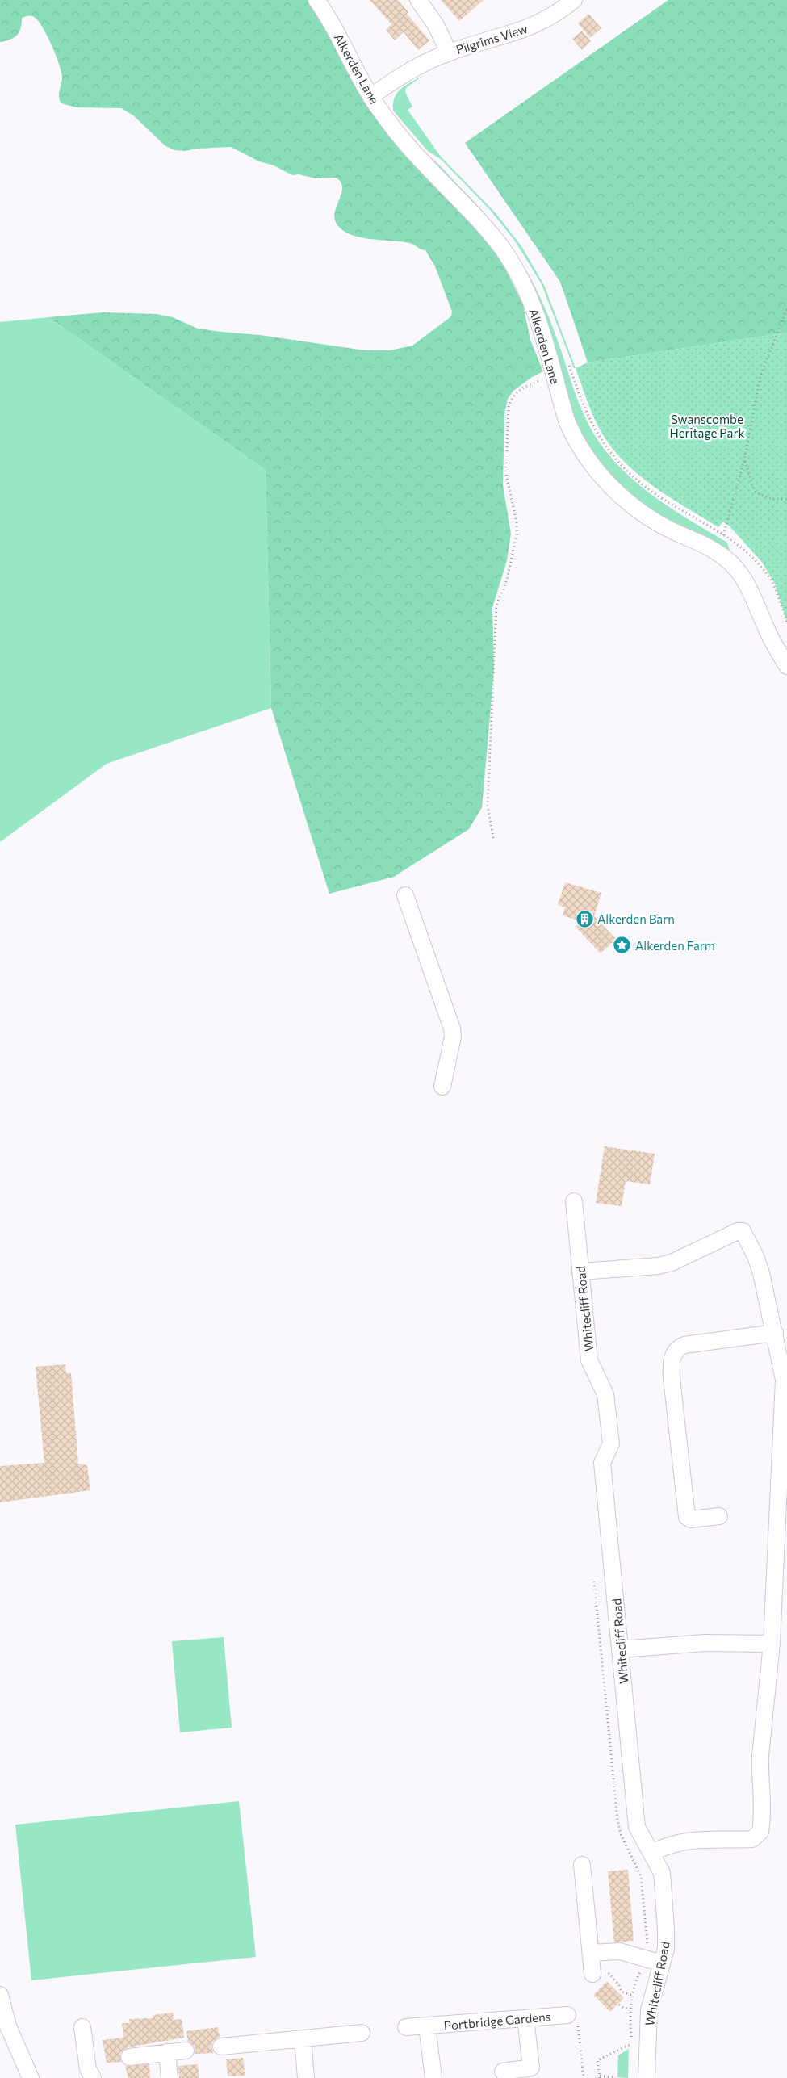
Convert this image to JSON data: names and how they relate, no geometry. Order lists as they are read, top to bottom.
{
  "streets": {
    "street": [
      "Pilgrims View",
      "Alkerden Lane",
      "Whitecliff Road",
      "Portbridge Gardens"
    ]
  },
  "crossings": [
    ["Pilgrims View", "Alkerden Lane"]
  ],
  "parks": ["Swanscombe Heritage Park"],
  "places": {
    "building": ["Alkerden Barn"],
    "place": ["Alkerden Farm"]
  }
}
